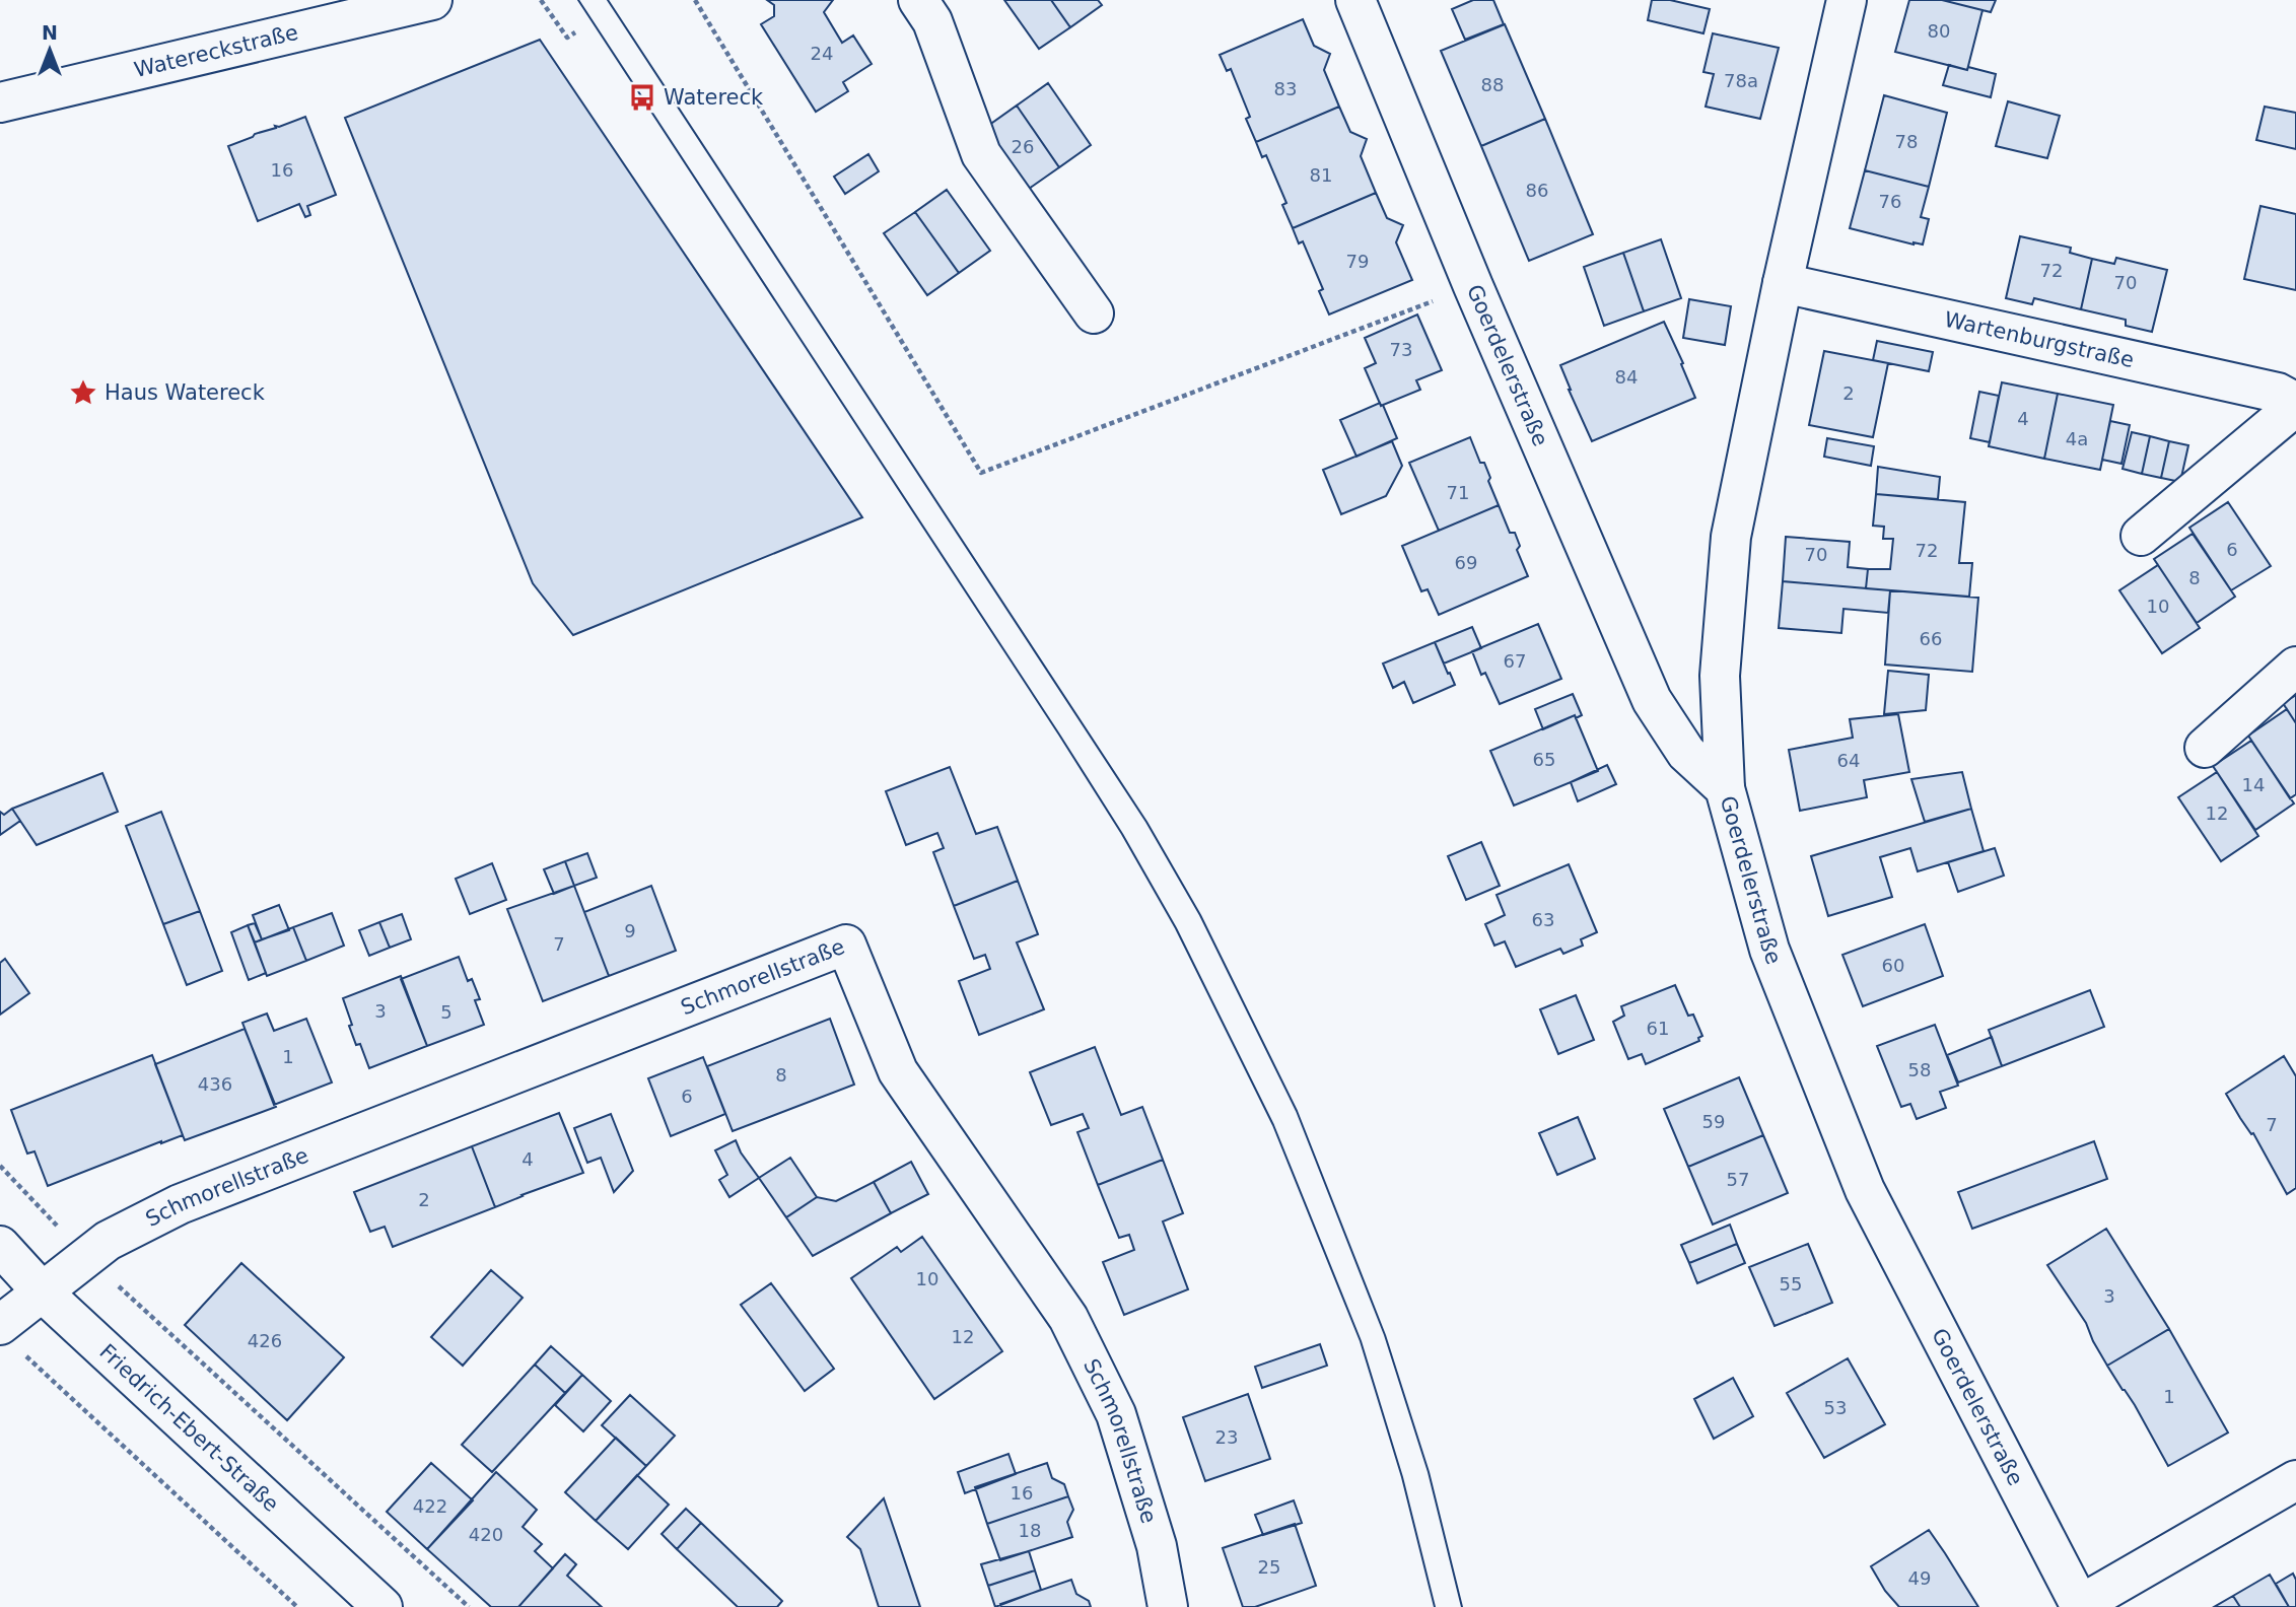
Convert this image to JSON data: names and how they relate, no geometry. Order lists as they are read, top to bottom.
{
  "streets": {
    "street": [
      "Watereckstraße",
      "Wartenburgstraße",
      "Goerdelerstraße",
      "Schmorellstraße",
      "Friedrich-Ebert-Straße"
    ]
  },
  "crossings": [
    ["Schmorellstraße", "Friedrich-Ebert-Straße"]
  ],
  "places": {
    "bus stop": ["Watereck"],
    "place": ["Haus Watereck"]
  },
  "house_numbers": [
    "80",
    "24",
    "78a",
    "88",
    "83",
    "78",
    "26",
    "16",
    "81",
    "86",
    "76",
    "79",
    "72",
    "70",
    "73",
    "84",
    "2",
    "4",
    "4a",
    "71",
    "6",
    "72",
    "70",
    "69",
    "8",
    "10",
    "66",
    "67",
    "65",
    "64",
    "14",
    "12",
    "63",
    "9",
    "7",
    "60",
    "3",
    "5",
    "61",
    "1",
    "58",
    "8",
    "436",
    "6",
    "59",
    "7",
    "4",
    "57",
    "2",
    "10",
    "55",
    "3",
    "12",
    "426",
    "1",
    "53",
    "23",
    "16",
    "422",
    "18",
    "420",
    "25",
    "49"
  ],
  "north": "top"
}
